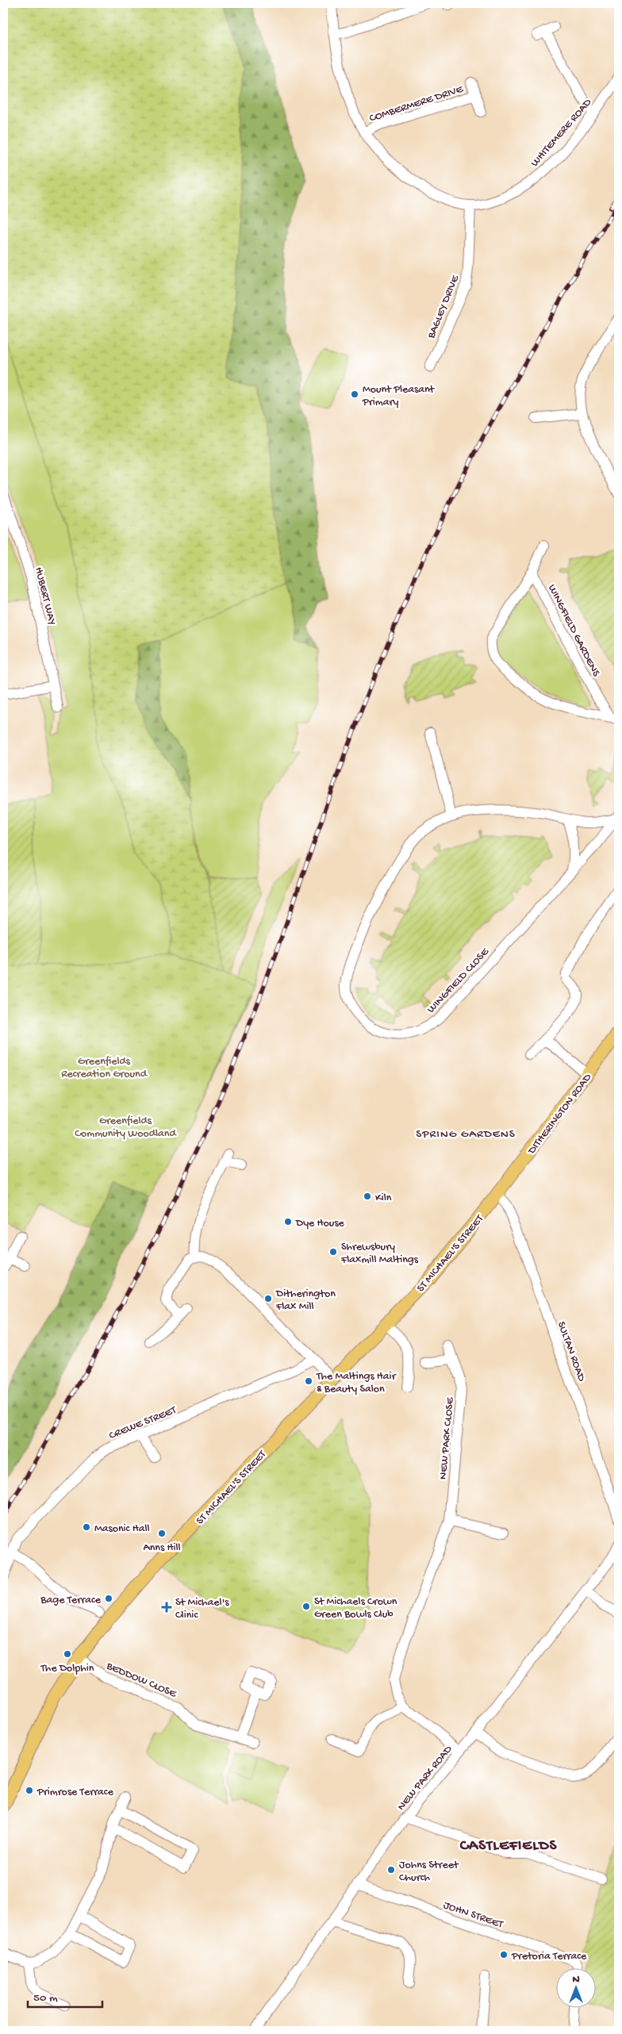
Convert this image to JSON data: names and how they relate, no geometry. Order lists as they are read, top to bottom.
{
  "streets": {
    "main road": ["DITHERINGTON ROAD", "ST MICHAEL'S STREET"],
    "street": [
      "COMBERMERE DRIVE",
      "WHITEMERE ROAD",
      "BAGLEY DRIVE",
      "HUBERT WAY",
      "WINGFIELD GARDENS",
      "WINGFIELD CLOSE",
      "SULTAN ROAD",
      "CREWE STREET",
      "NEW PARK CLOSE",
      "BEDDOW CLOSE",
      "NEW PARK ROAD",
      "JOHN STREET"
    ]
  },
  "crossings": [
    ["COMBERMERE DRIVE", "WHITEMERE ROAD"],
    ["WHITEMERE ROAD", "BAGLEY DRIVE"],
    ["DITHERINGTON ROAD", "ST MICHAEL'S STREET"],
    ["DITHERINGTON ROAD", "SULTAN ROAD"],
    ["ST MICHAEL'S STREET", "SULTAN ROAD"],
    ["ST MICHAEL'S STREET", "BEDDOW CLOSE"],
    ["NEW PARK CLOSE", "NEW PARK ROAD"],
    ["NEW PARK ROAD", "JOHN STREET"]
  ],
  "districts": ["SPRING GARDENS", "CASTLEFIELDS"],
  "parks": ["Greenfields Recreation Ground", "Greenfields Community Woodland"],
  "places": {
    "other": [
      "Mount Pleasant Primary",
      "Kiln",
      "Dye House",
      "Shrewsbury Flaxmill Maltings",
      "Ditherington Flax Mill",
      "The Maltings Hair & Beauty Salon",
      "Masonic Hall",
      "Anns Hill",
      "Bage Terrace",
      "St Michaels Crown Green Bowls Club",
      "The Dolphin",
      "Primrose Terrace",
      "Johns Street Church",
      "Pretoria Terrace"
    ],
    "health": ["St Michael's Clinic"]
  },
  "scale_bar": "50 m",
  "north": "top"
}
